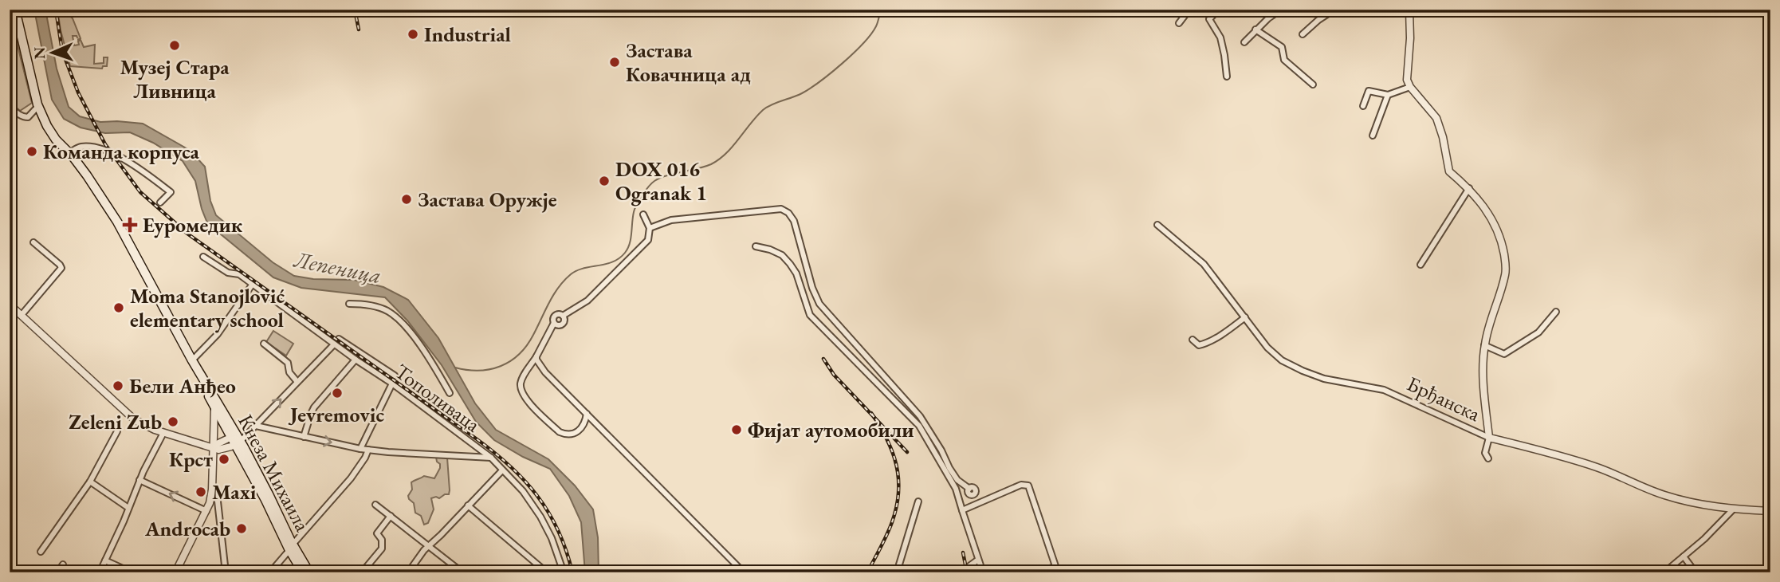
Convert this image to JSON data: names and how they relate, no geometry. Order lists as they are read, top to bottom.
{
  "streets": {
    "main road": ["Кнеза Михаила"],
    "street": ["Тополиваца", "Брђанска"]
  },
  "water": ["Лепеница"],
  "places": {
    "other": [
      "Industrial",
      "Музеј Стара Ливница",
      "Застава Ковачница ад",
      "Команда корпуса",
      "DOX 016 Ogranak 1",
      "Застава Оружје",
      "Moma Stanojlović elementary school",
      "Бели Анђео",
      "Jevremovic",
      "Zeleni Zub",
      "Фијат аутомобили",
      "Крст",
      "Maxi",
      "Androcab"
    ],
    "health": ["Еуромедик"]
  },
  "north": "left"
}
